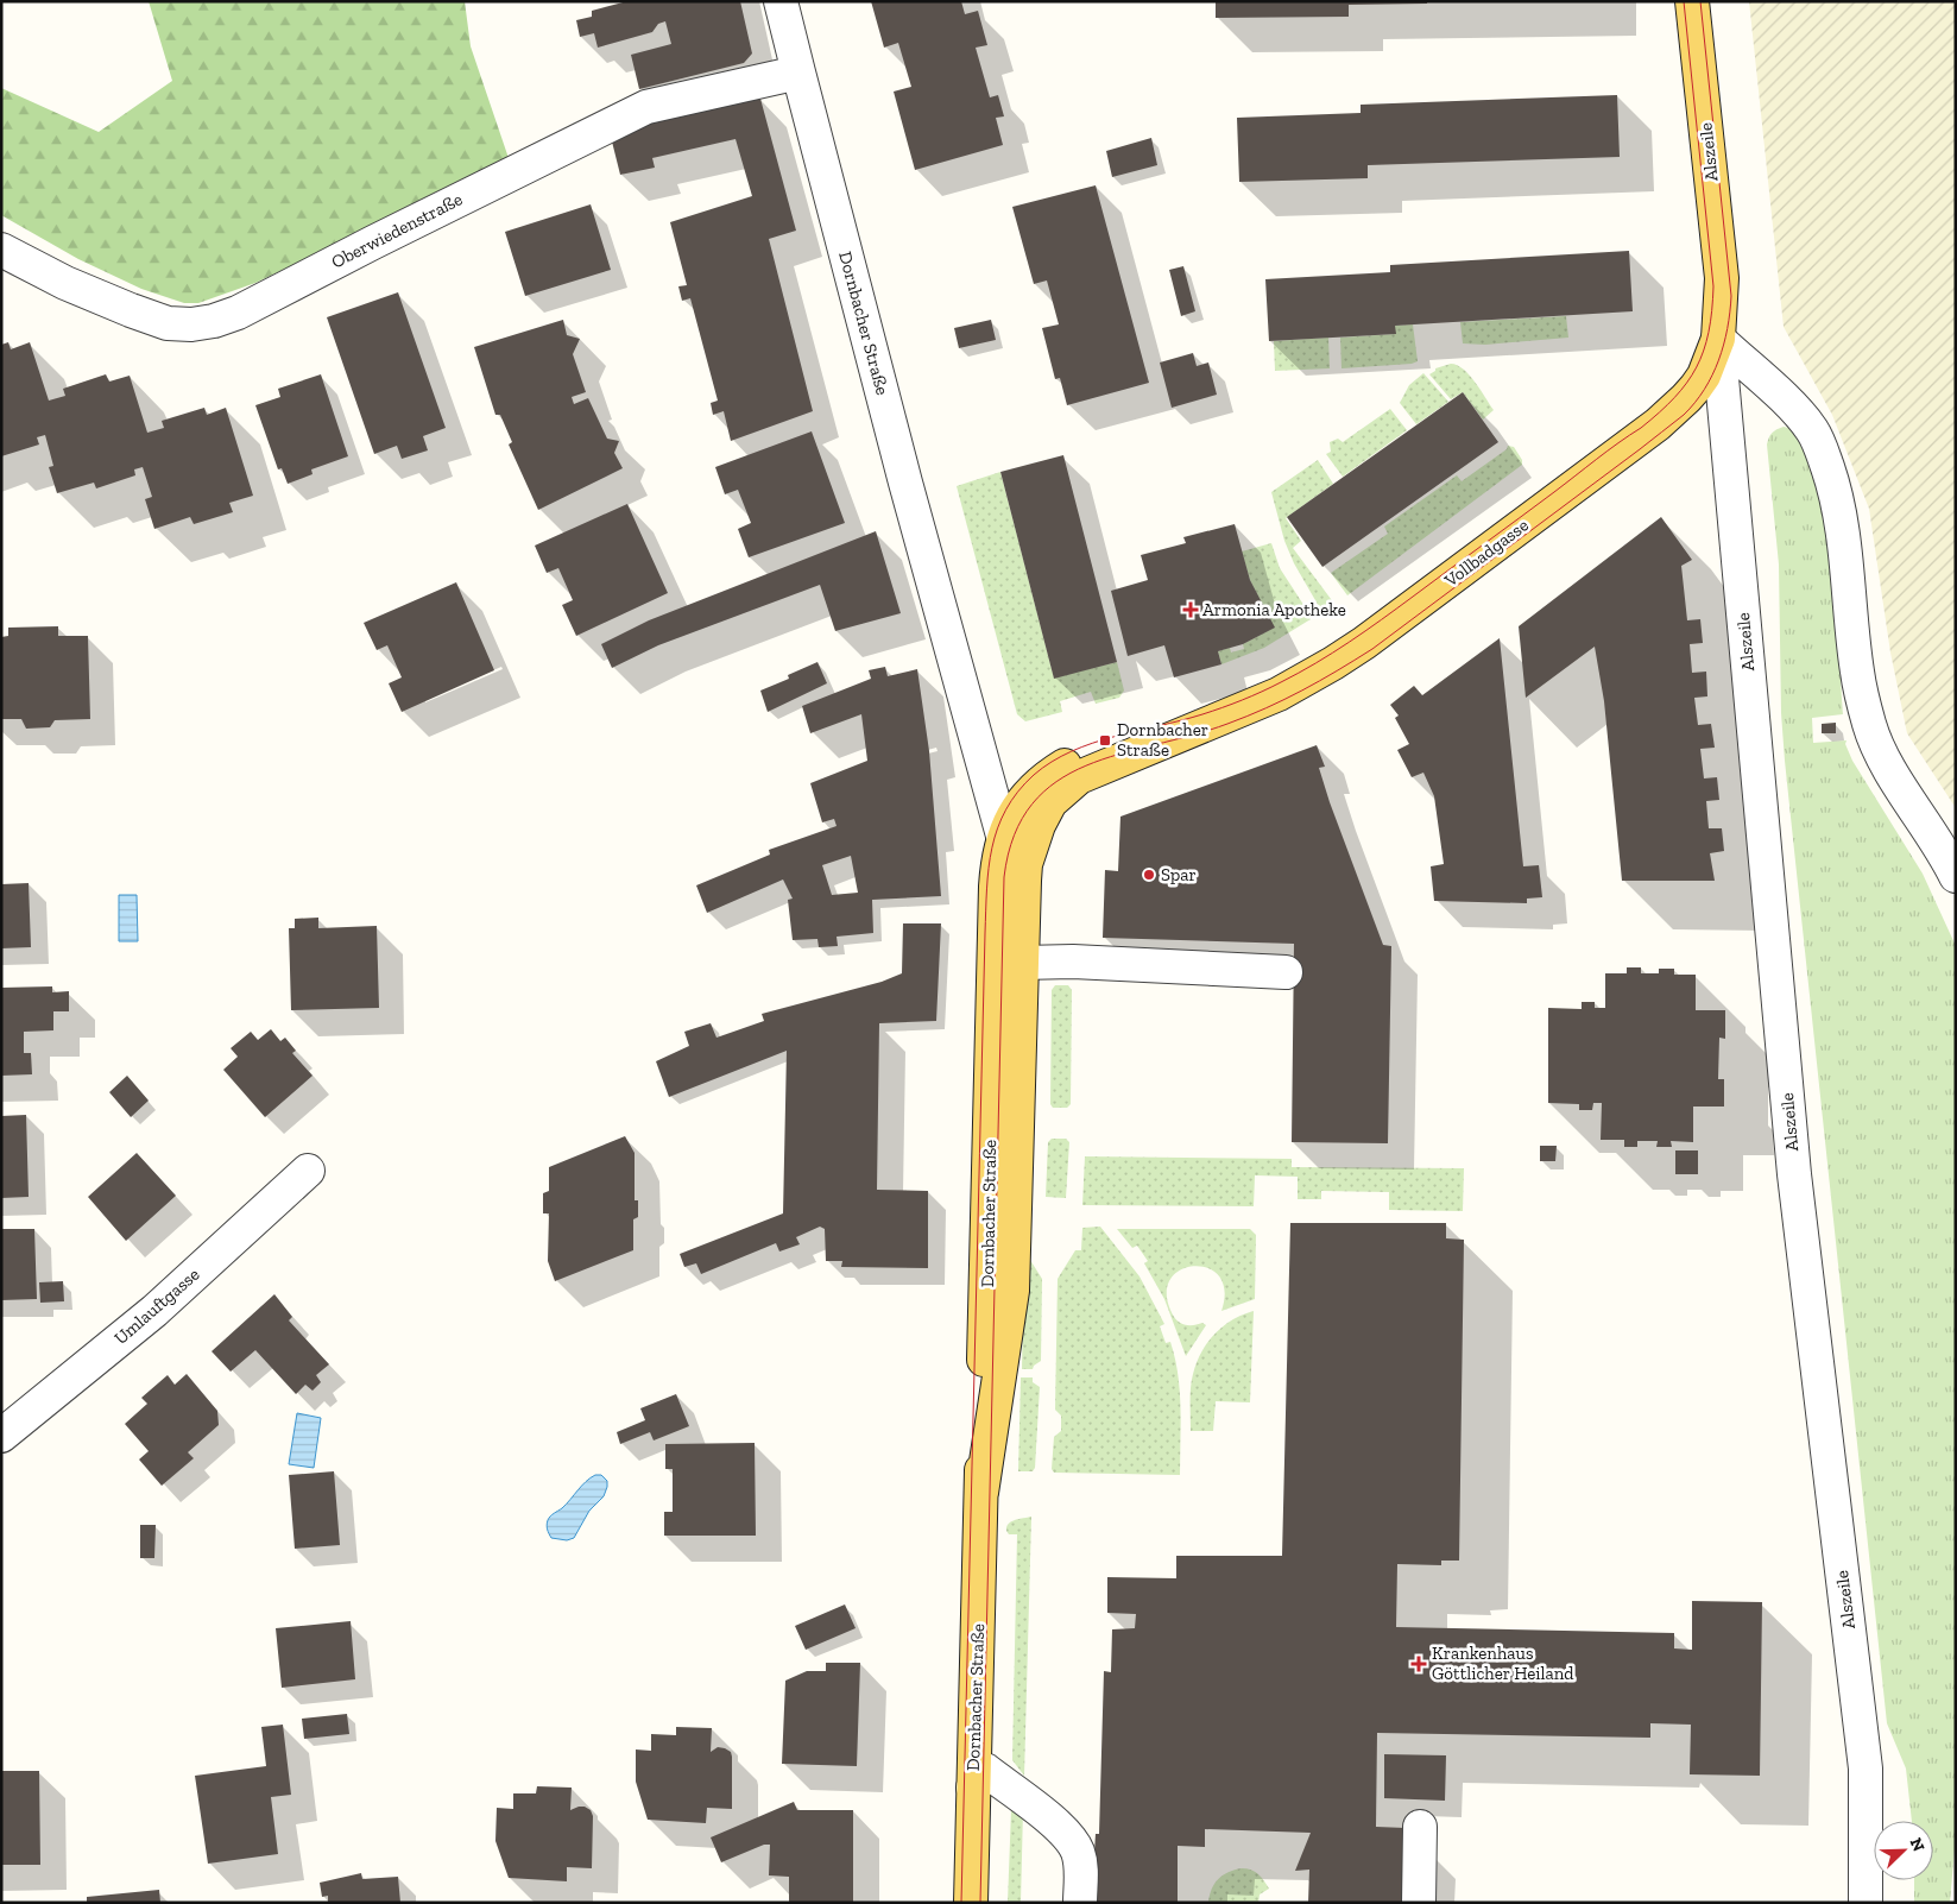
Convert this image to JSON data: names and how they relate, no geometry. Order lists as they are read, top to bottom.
{
  "streets": {
    "main road": ["Alszeile", "Dornbacher Straße", "Vollbadgasse"],
    "street": ["Oberwiedenstraße", "Umlauftgasse"]
  },
  "crossings": [
    ["Alszeile", "Vollbadgasse"],
    ["Oberwiedenstraße", "Dornbacher Straße"],
    ["Dornbacher Straße", "Vollbadgasse"]
  ],
  "places": {
    "health": ["Armonia Apotheke", "Krankenhaus Göttlicher Heiland"],
    "transit": ["Dornbacher Straße"],
    "other": ["Spar"]
  },
  "north": "top right"
}
